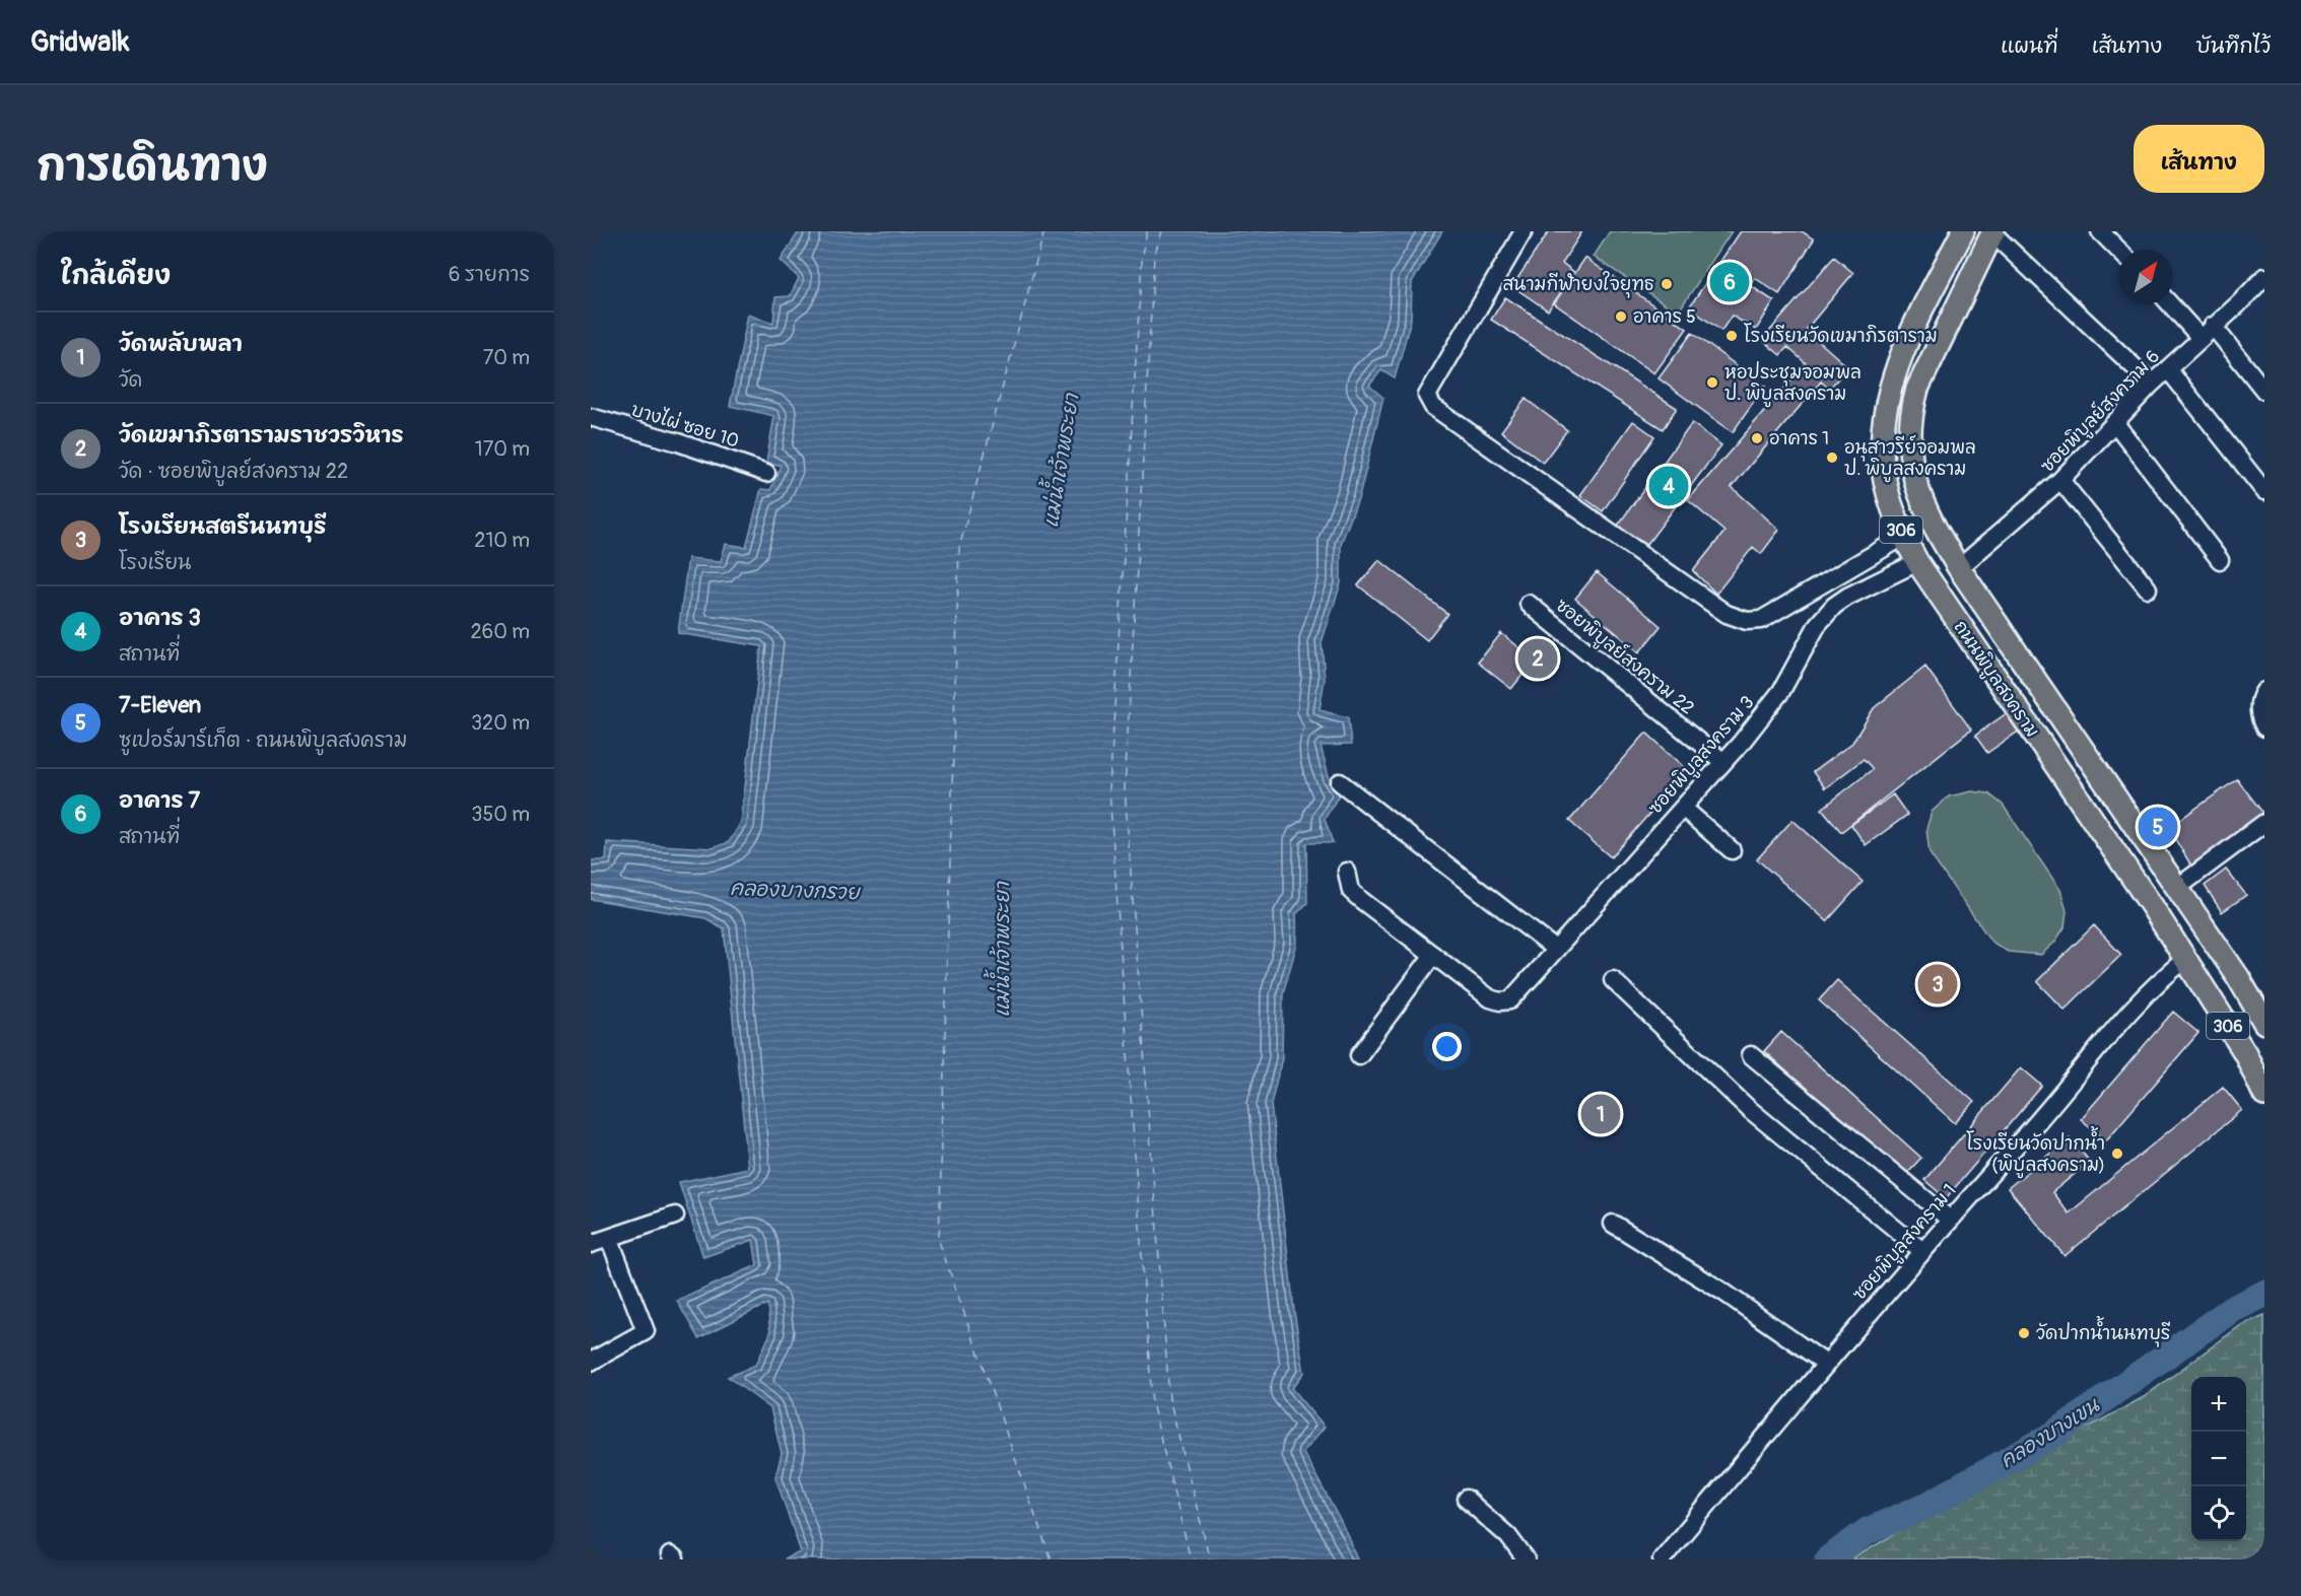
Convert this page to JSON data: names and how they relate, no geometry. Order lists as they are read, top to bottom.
{
  "streets": {
    "main road": ["306", "ถนนพิบูลสงคราม"],
    "street": [
      "ซอยพิบูลย์สงคราม 6",
      "บางไผ่ ซอย 10",
      "ซอยพิบูลย์สงคราม 22",
      "ซอยพิบูลสงคราม 3",
      "ซอยพิบูลสงคราม 1"
    ]
  },
  "crossings": [
    ["ซอยพิบูลย์สงคราม 6", "ถนนพิบูลสงคราม"],
    ["ซอยพิบูลย์สงคราม 22", "ซอยพิบูลสงคราม 3"],
    ["ถนนพิบูลสงคราม", "ซอยพิบูลสงคราม 3"],
    ["ถนนพิบูลสงคราม", "ซอยพิบูลสงคราม 1"]
  ],
  "water": ["แม่น้ำเจ้าพระยา", "คลองบางกรวย", "คลองบางเขน"],
  "places": [
    "สนามกีฬายงใจยุทธ",
    "อาคาร 5",
    "โรงเรียนวัดเขมาภิรตาราม",
    "หอประชุมจอมพล ป. พิบูลสงคราม",
    "อาคาร 1",
    "อนุสาวรีย์จอมพล ป. พิบูลสงคราม",
    "โรงเรียนวัดปากน้ำ (พิบูลสงคราม)",
    "วัดปากน้ำนนทบุรี"
  ],
  "north": "top right",
  "page": {
    "header": "Gridwalk",
    "nav": ["แผนที่", "เส้นทาง", "บันทึกไว้"],
    "title": "การเดินทาง",
    "buttons": "เส้นทาง",
    "heading": ["ใกล้เคียง", "6 รายการ"],
    "pins": [
      "6",
      "4",
      "2",
      "5",
      "3",
      "1"
    ],
    "list": [
      {
        "mark": "1",
        "name": "วัดพลับพลา",
        "note": "วัด",
        "value": "70 m"
      },
      {
        "mark": "2",
        "name": "วัดเขมาภิรตารามราชวรวิหาร",
        "note": "วัด · ซอยพิบูลย์สงคราม 22",
        "value": "170 m"
      },
      {
        "mark": "3",
        "name": "โรงเรียนสตรีนนทบุรี",
        "note": "โรงเรียน",
        "value": "210 m"
      },
      {
        "mark": "4",
        "name": "อาคาร 3",
        "note": "สถานที่",
        "value": "260 m"
      },
      {
        "mark": "5",
        "name": "7-Eleven",
        "note": "ซูเปอร์มาร์เก็ต · ถนนพิบูลสงคราม",
        "value": "320 m"
      },
      {
        "mark": "6",
        "name": "อาคาร 7",
        "note": "สถานที่",
        "value": "350 m"
      }
    ],
    "map_buttons": ["+", "−"]
  }
}
